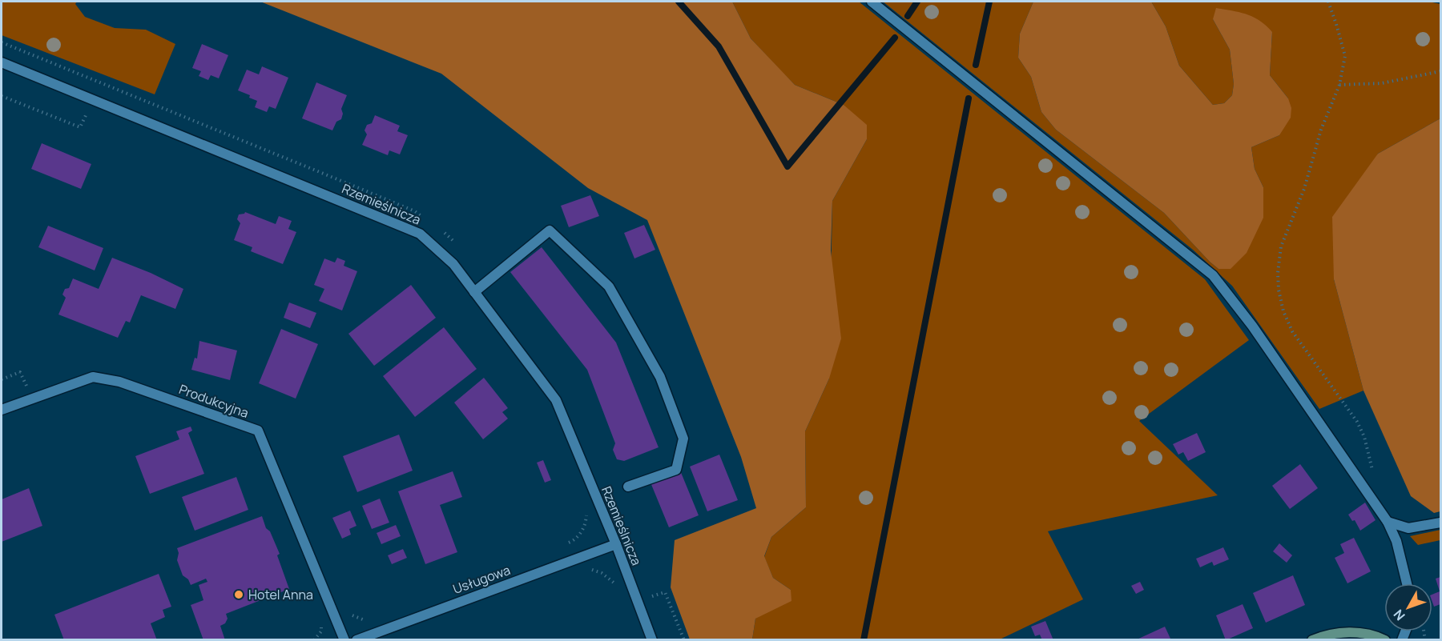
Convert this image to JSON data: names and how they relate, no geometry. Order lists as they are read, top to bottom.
{
  "streets": {
    "street": ["Rzemieślnicza", "Produkcyjna", "Usługowa"]
  },
  "crossings": [
    ["Rzemieślnicza", "Usługowa"]
  ],
  "places": ["Hotel Anna"],
  "north": "bottom left"
}
